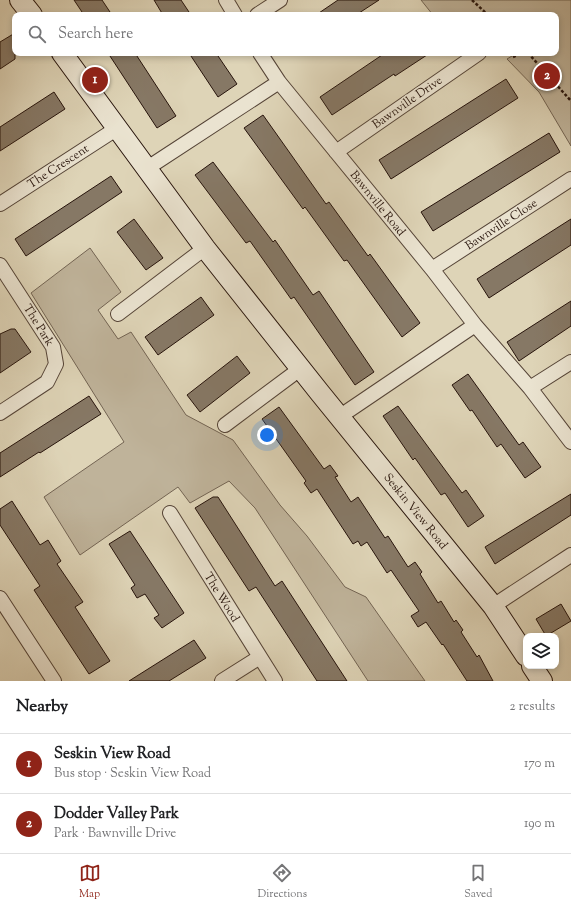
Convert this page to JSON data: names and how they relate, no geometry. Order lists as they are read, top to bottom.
{
  "streets": {
    "street": [
      "Bawnville Drive",
      "The Crescent",
      "Bawnville Road",
      "Bawnville Close",
      "The Park",
      "Seskin View Road",
      "The Wood"
    ]
  },
  "crossings": [
    ["Bawnville Drive", "Bawnville Road"],
    ["The Crescent", "Seskin View Road"],
    ["Bawnville Road", "Bawnville Close"]
  ],
  "page": {
    "search": "Search here",
    "pins": ["2", "1"],
    "heading": ["Nearby", "2 results"],
    "list": [
      {
        "mark": "1",
        "name": "Seskin View Road",
        "note": "Bus stop · Seskin View Road",
        "value": "170 m"
      },
      {
        "mark": "2",
        "name": "Dodder Valley Park",
        "note": "Park · Bawnville Drive",
        "value": "190 m"
      }
    ],
    "nav": ["Map", "Directions", "Saved"]
  }
}
